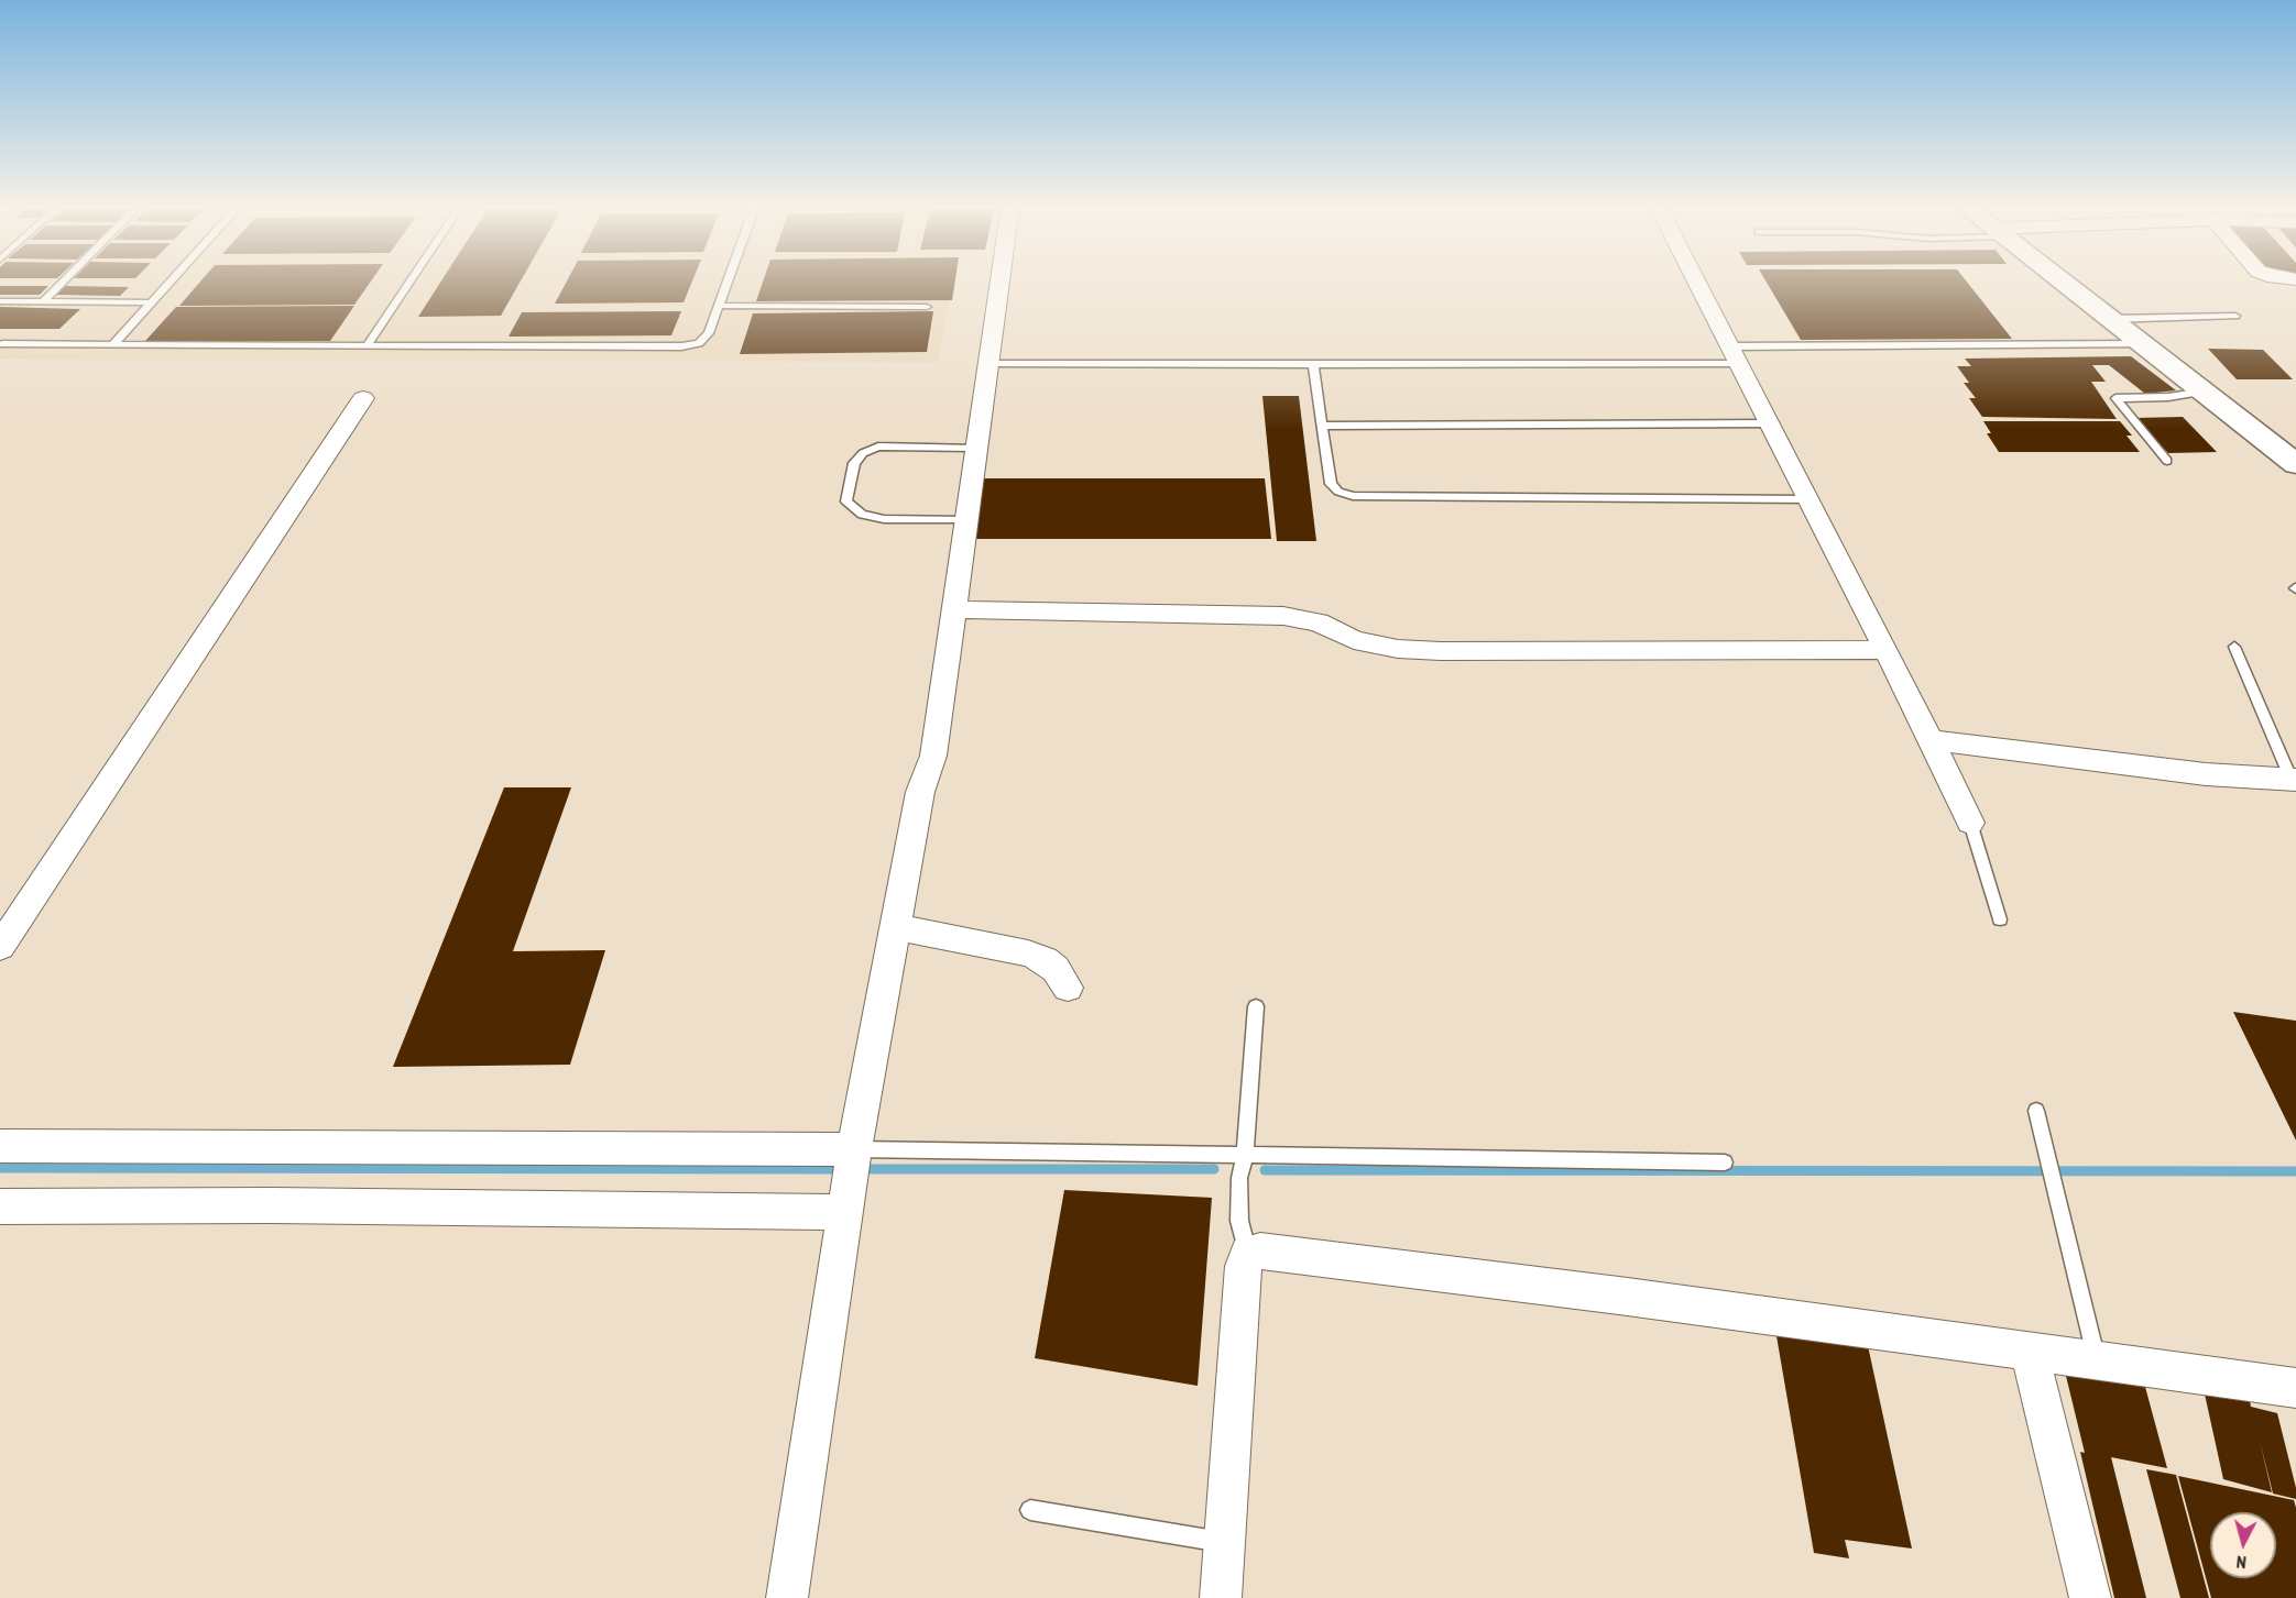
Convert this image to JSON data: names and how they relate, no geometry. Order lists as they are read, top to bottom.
{
  "north": "bottom"
}
